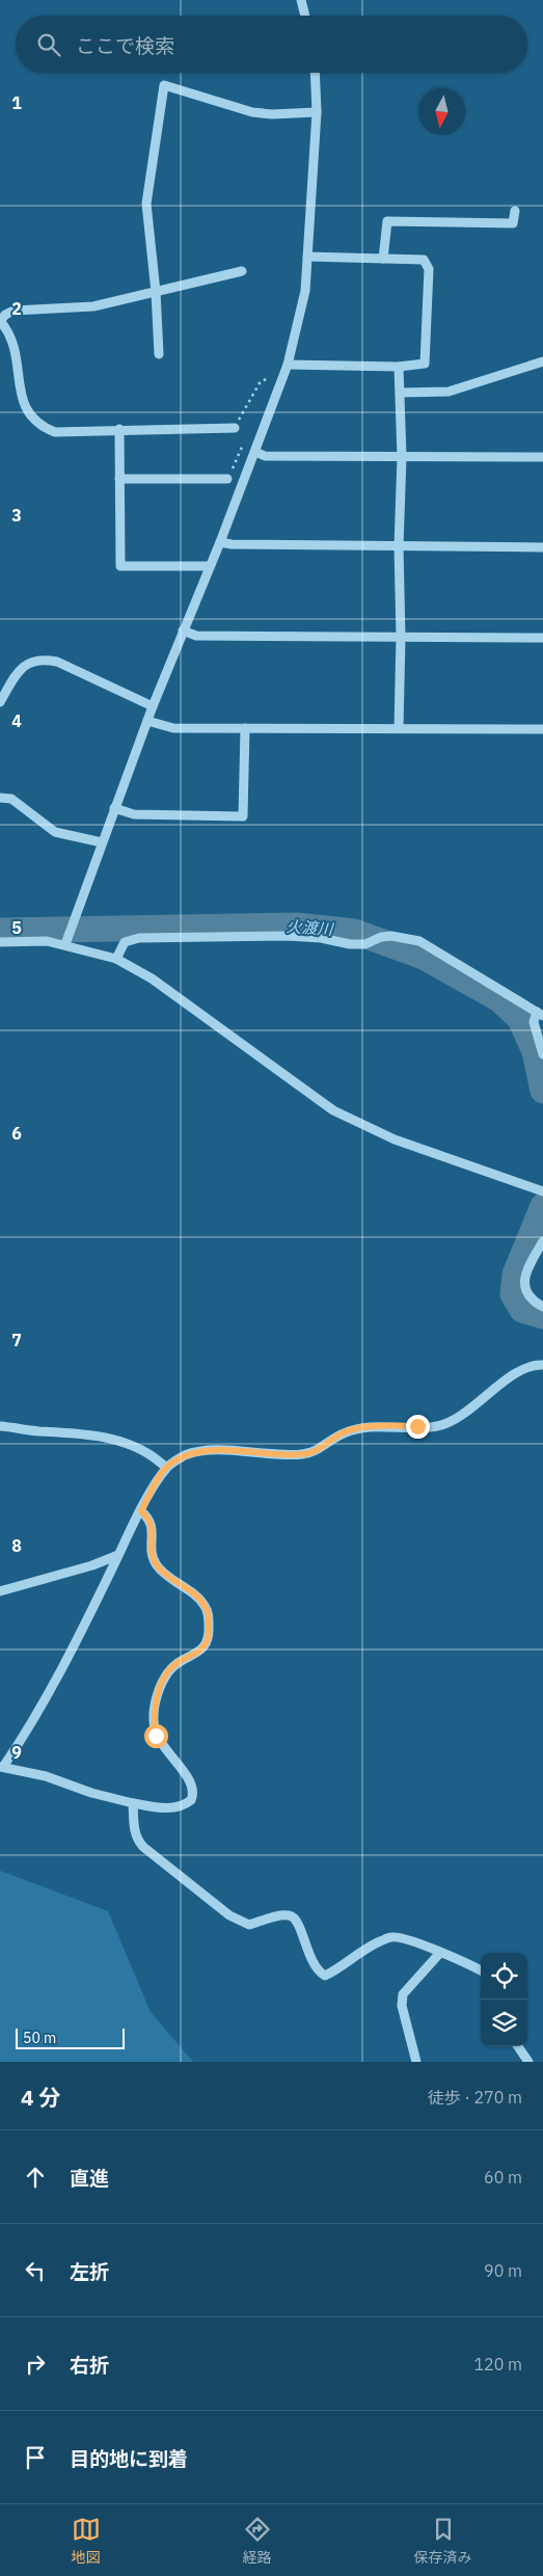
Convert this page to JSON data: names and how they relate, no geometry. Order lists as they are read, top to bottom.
{
  "water": ["火渡川"],
  "scale_bar": "50 m",
  "north": "bottom",
  "page": {
    "search": "ここで検索",
    "scale": "50 m",
    "heading": ["4 分", "徒歩 · 270 m"],
    "list": [
      ["直進", "60 m"],
      ["左折", "90 m"],
      ["右折", "120 m"],
      "目的地に到着"
    ],
    "nav": ["地図", "経路", "保存済み"]
  },
  "grid": {
    "rows": [
      "1",
      "2",
      "3",
      "4",
      "5",
      "6",
      "7",
      "8",
      "9"
    ]
  }
}
